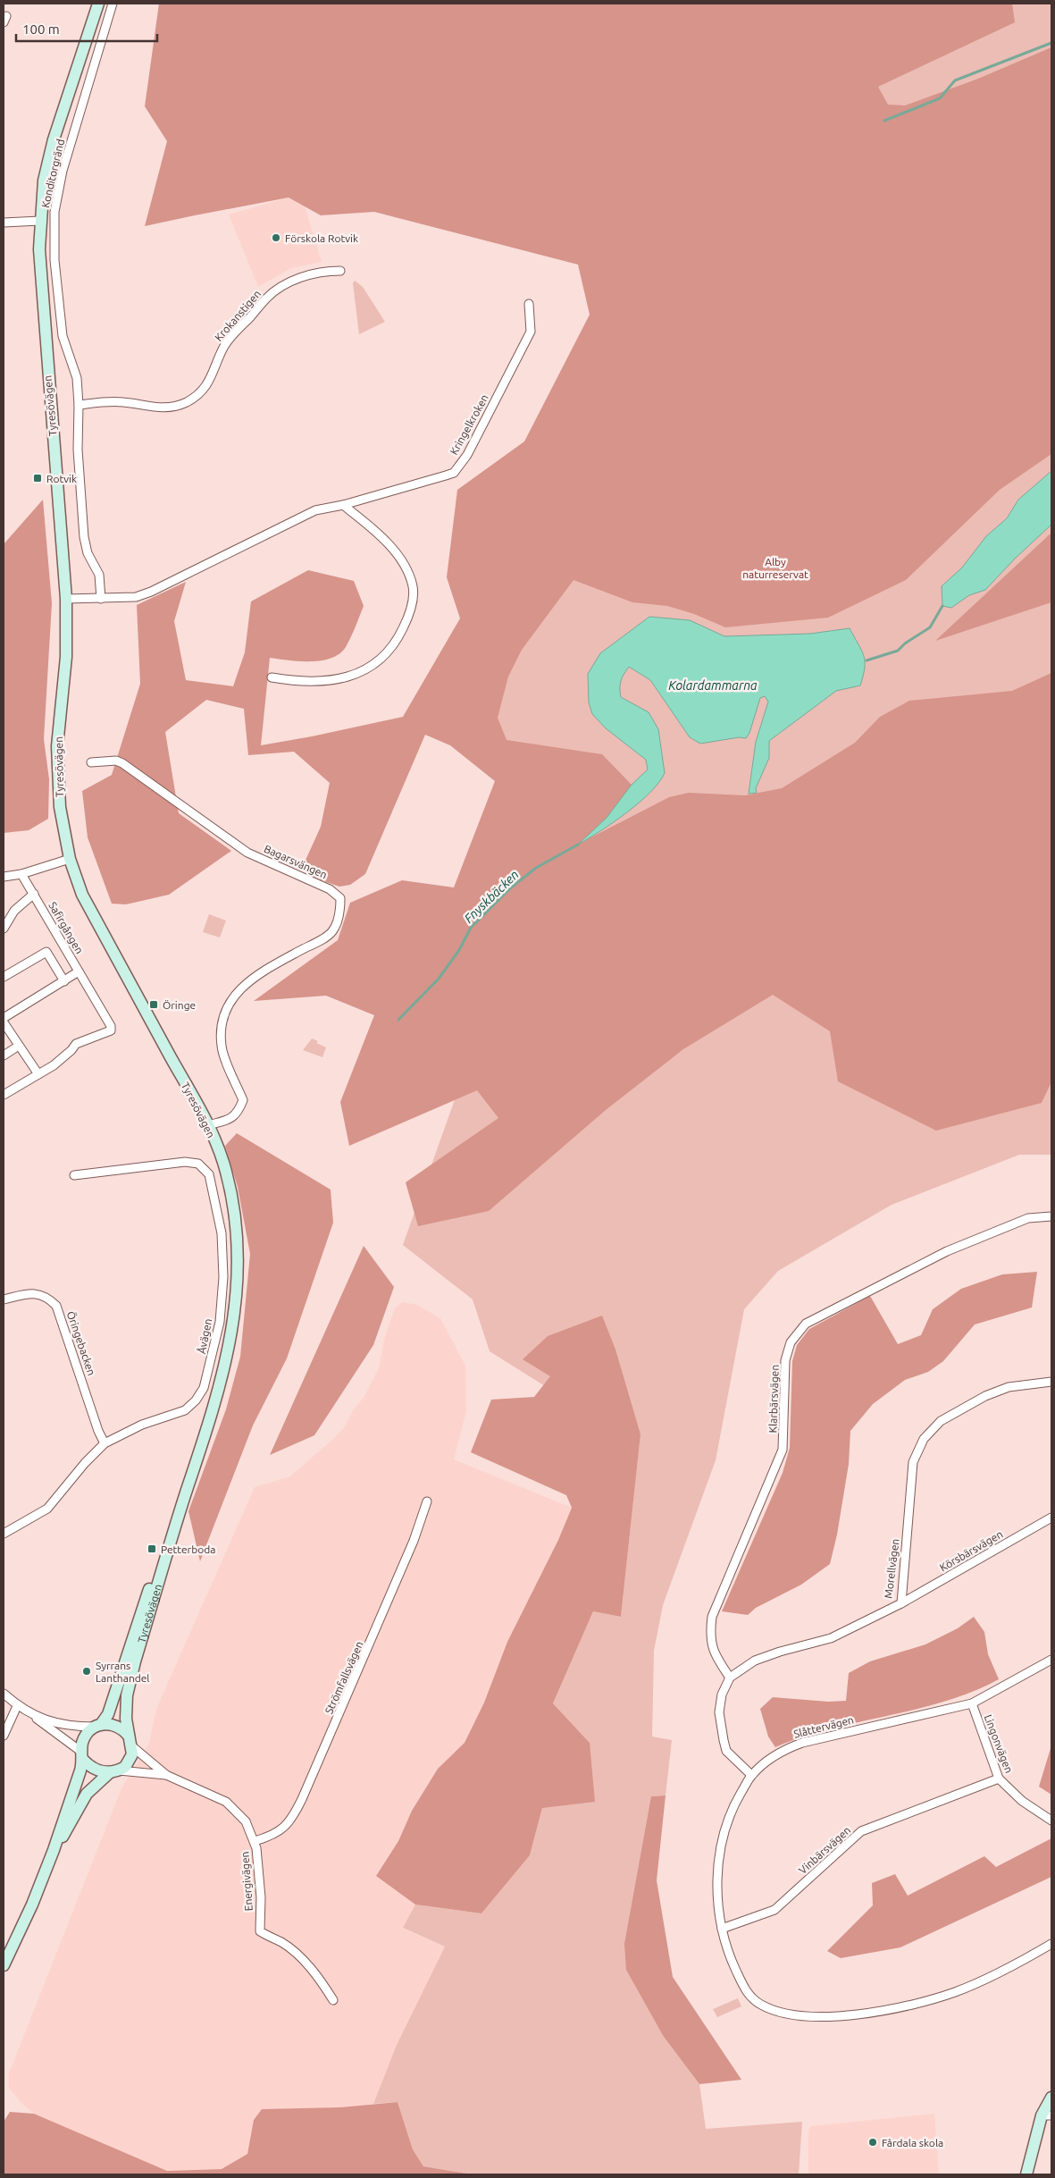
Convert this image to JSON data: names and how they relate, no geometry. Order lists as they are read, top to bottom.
{
  "streets": {
    "main road": ["Tyresövägen"],
    "street": [
      "Konditorgränd",
      "Krokanstigen",
      "Kringelkroken",
      "Bagarsvängen",
      "Safirgången",
      "Åvägen",
      "Öringebacken",
      "Klarbärsvägen",
      "Körsbärsvägen",
      "Morellvägen",
      "Strömfallsvägen",
      "Slåttervägen",
      "Lingonvägen",
      "Vinbärsvägen",
      "Energivägen"
    ]
  },
  "crossings": [
    ["Konditorgränd", "Krokanstigen"],
    ["Tyresövägen", "Kringelkroken"],
    ["Tyresövägen", "Bagarsvängen"],
    ["Tyresövägen", "Energivägen"],
    ["Åvägen", "Öringebacken"],
    ["Klarbärsvägen", "Morellvägen"],
    ["Körsbärsvägen", "Morellvägen"],
    ["Strömfallsvägen", "Energivägen"],
    ["Slåttervägen", "Lingonvägen"],
    ["Slåttervägen", "Vinbärsvägen"],
    ["Lingonvägen", "Vinbärsvägen"]
  ],
  "water": ["Kolardammarna", "Fnyskbäcken"],
  "parks": ["Alby naturreservat"],
  "places": {
    "other": ["Förskola Rotvik", "Syrrans Lanthandel", "Fårdala skola"],
    "transit": ["Rotvik", "Öringe", "Petterboda"]
  },
  "scale_bar": "100 m"
}
